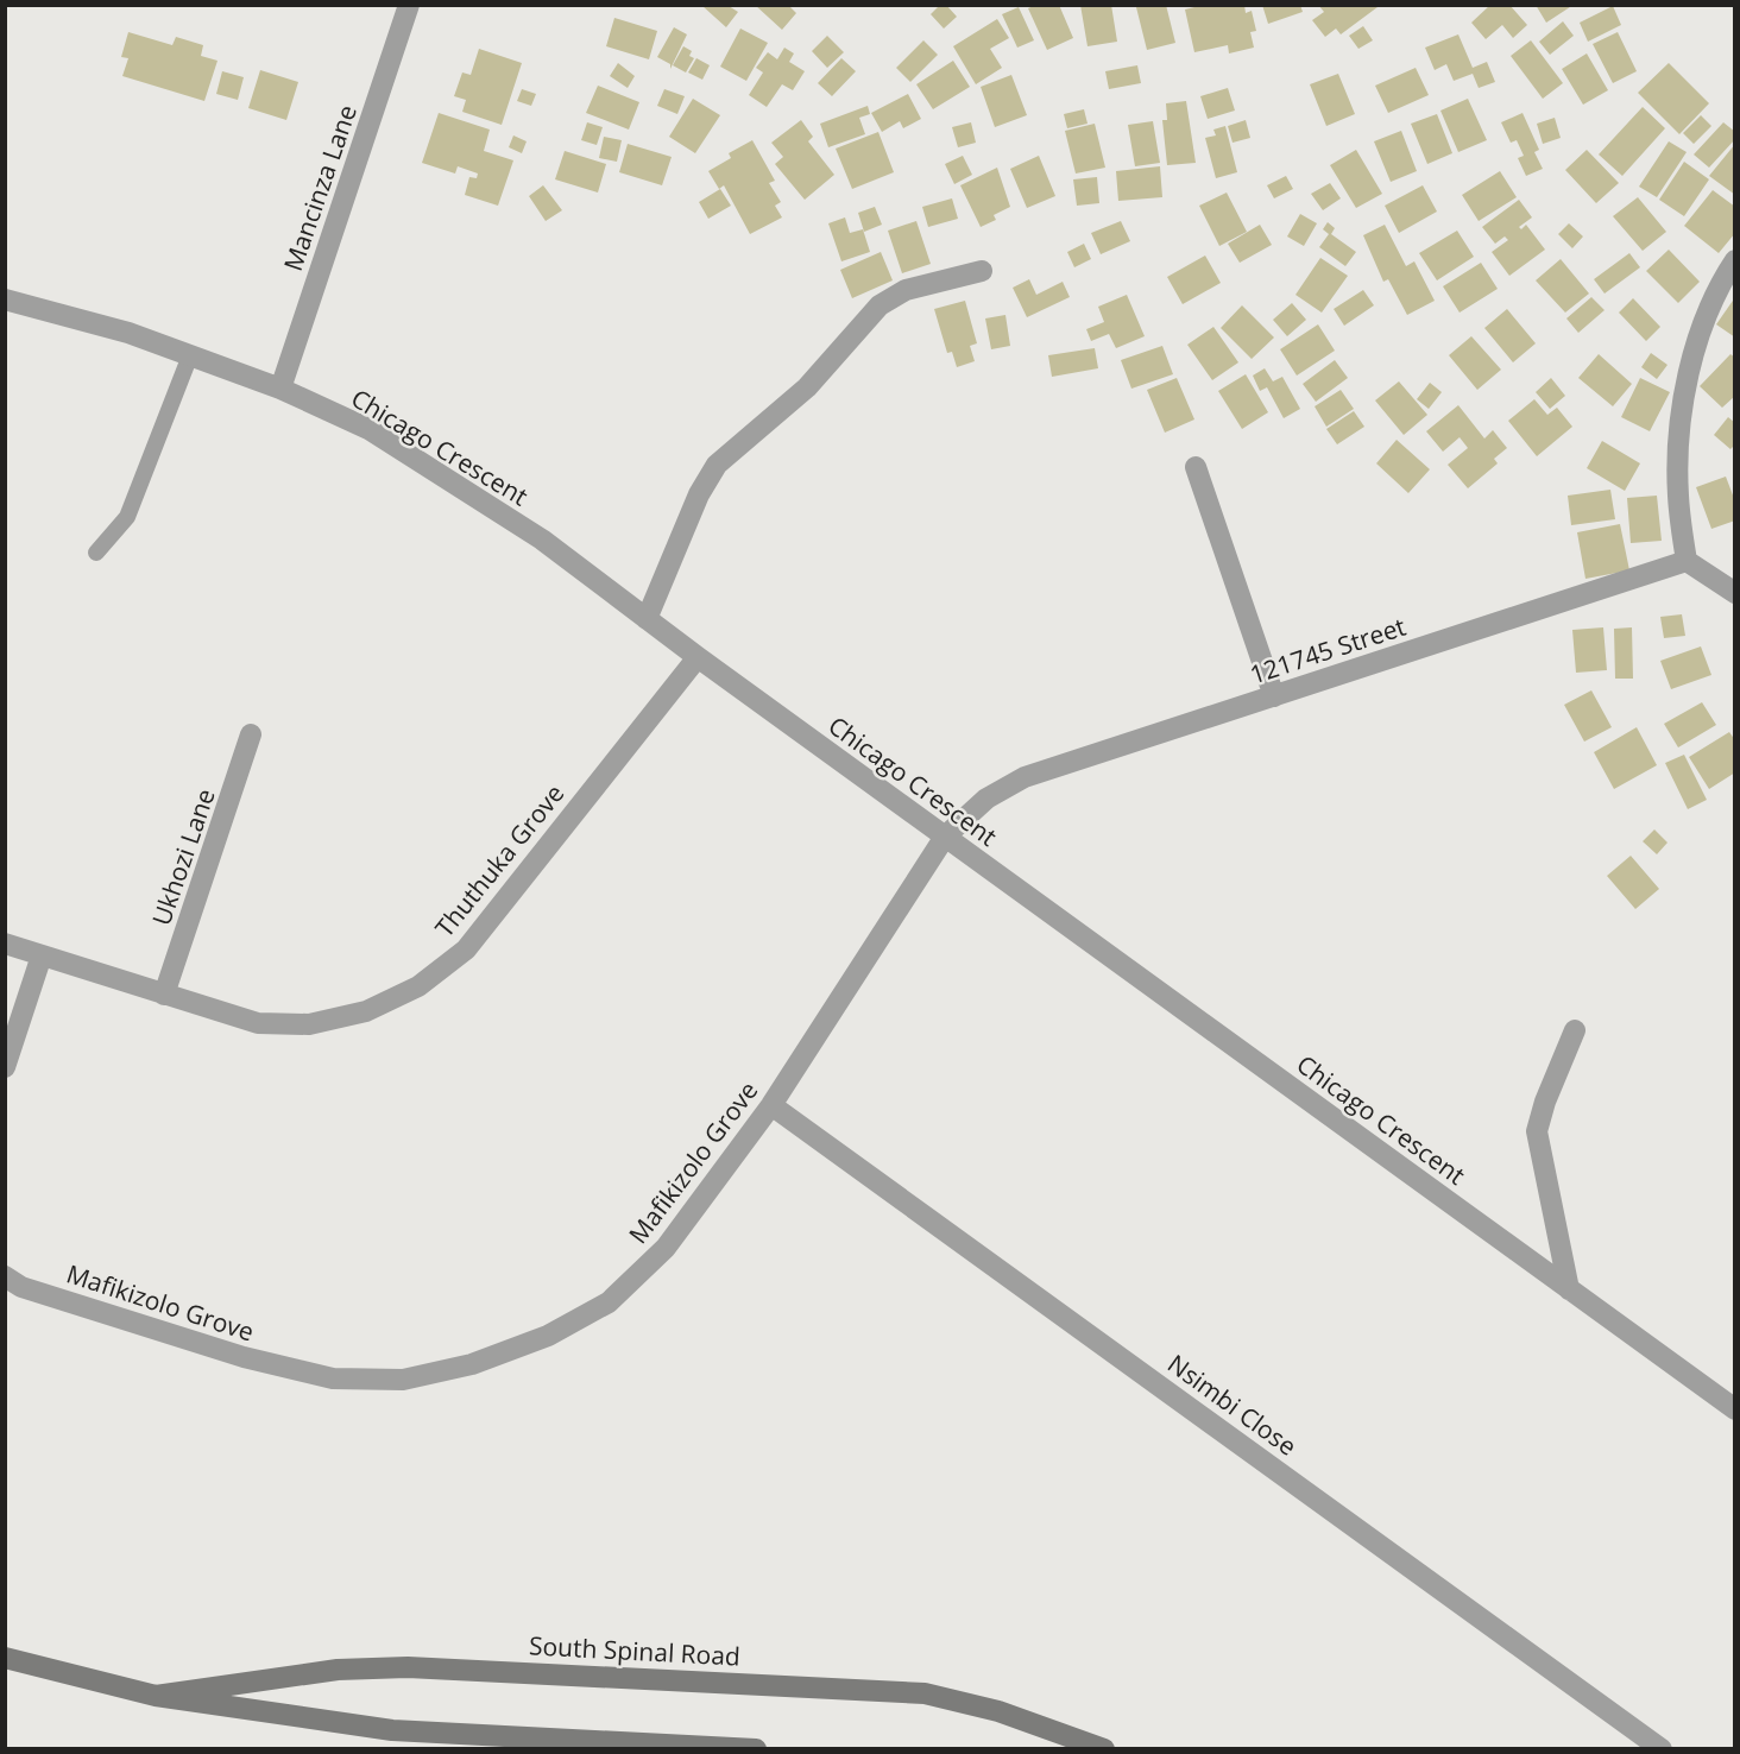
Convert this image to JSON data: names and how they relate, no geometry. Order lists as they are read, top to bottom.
{
  "streets": {
    "street": [
      "Mancinza Lane",
      "Chicago Crescent",
      "121745 Street",
      "Ukhozi Lane",
      "Thuthuka Grove",
      "Mafikizolo Grove",
      "Nsimbi Close",
      "South Spinal Road"
    ]
  },
  "crossings": [
    ["Mancinza Lane", "Chicago Crescent"],
    ["Chicago Crescent", "121745 Street"],
    ["Chicago Crescent", "Thuthuka Grove"],
    ["Chicago Crescent", "Mafikizolo Grove"],
    ["121745 Street", "Mafikizolo Grove"],
    ["Ukhozi Lane", "Thuthuka Grove"],
    ["Mafikizolo Grove", "Nsimbi Close"]
  ]
}
